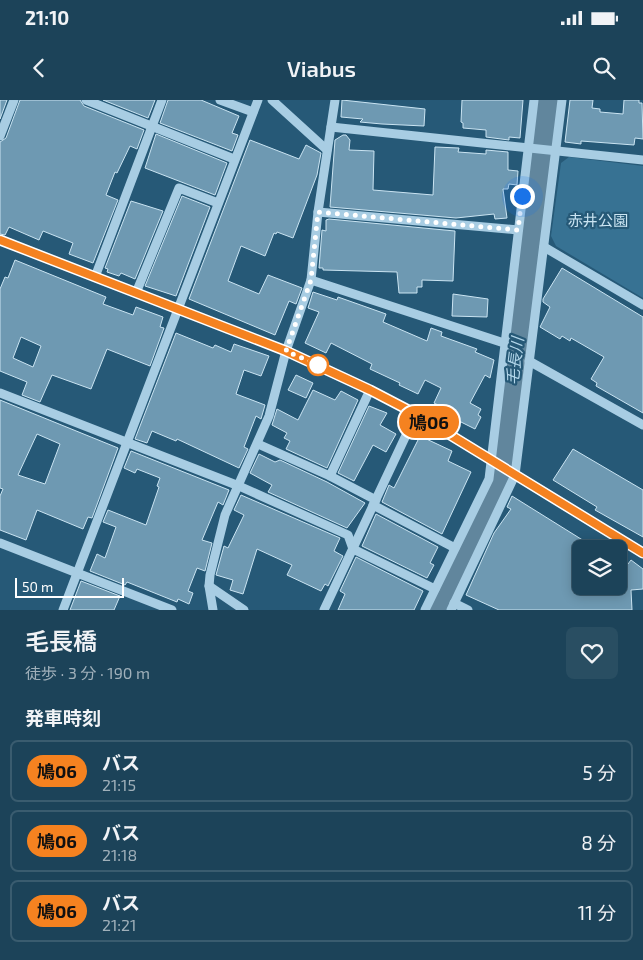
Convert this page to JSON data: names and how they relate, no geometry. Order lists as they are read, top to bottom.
{
  "water": ["毛長川"],
  "parks": ["赤井公園"],
  "lines": ["bus line 鳩06"],
  "scale_bar": "50 m",
  "page": {
    "status": "21:10",
    "header": "Viabus",
    "on_map": "鳩06",
    "scale": "50 m",
    "heading": [
      ["毛長橋", "徒歩 · 3 分 · 190 m"],
      "発車時刻"
    ],
    "list": [
      {
        "mark": "鳩06",
        "name": "バス",
        "note": "21:15",
        "value": "5 分"
      },
      {
        "mark": "鳩06",
        "name": "バス",
        "note": "21:18",
        "value": "8 分"
      },
      {
        "mark": "鳩06",
        "name": "バス",
        "note": "21:21",
        "value": "11 分"
      }
    ]
  }
}
